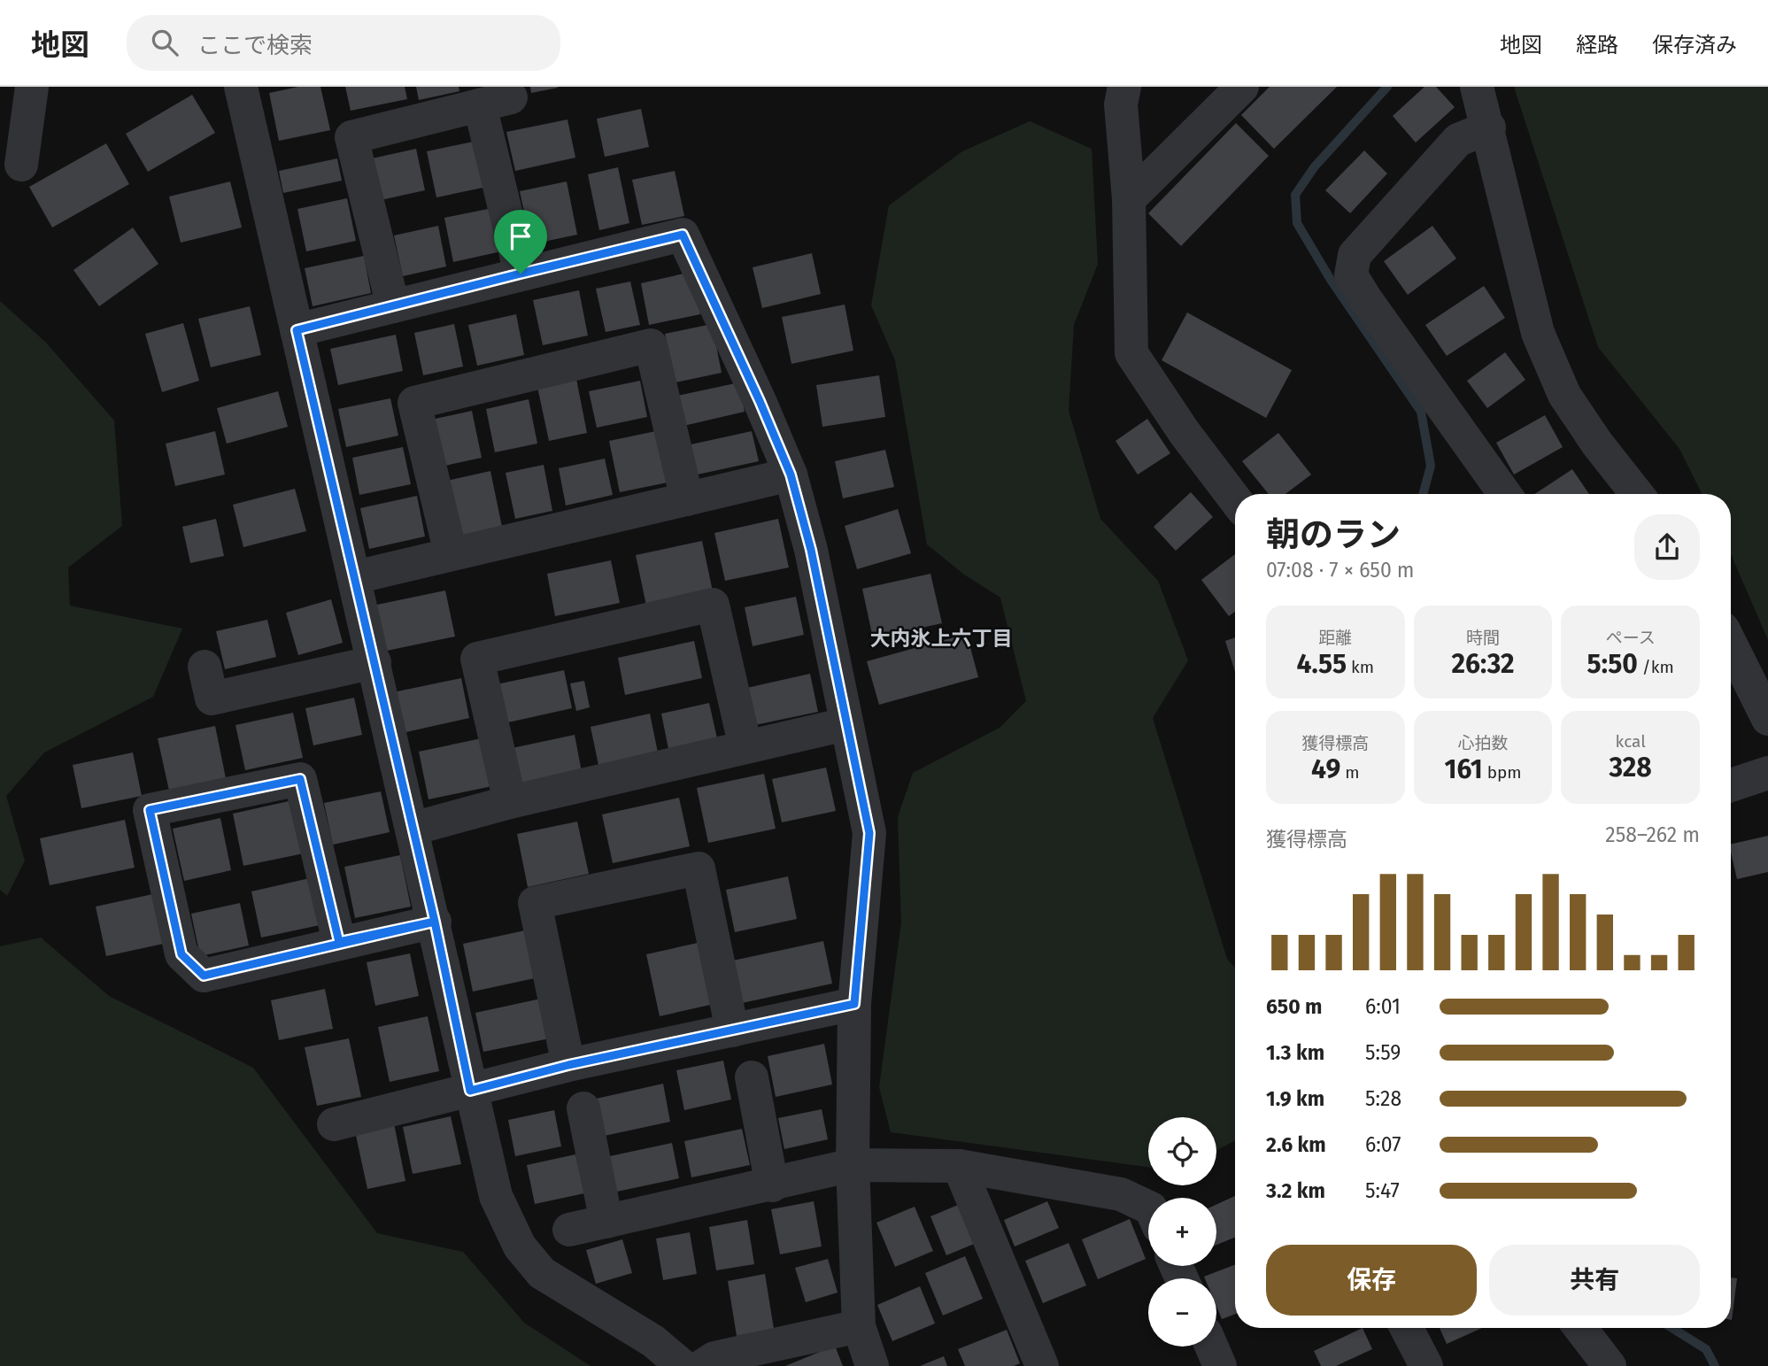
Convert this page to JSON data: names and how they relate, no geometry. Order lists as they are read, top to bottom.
{
  "districts": ["大内氷上六丁目"],
  "page": {
    "header": "地図",
    "search": "ここで検索",
    "nav": ["地図", "経路", "保存済み"],
    "heading": ["朝のラン", "07:08 · 7 × 650 m"],
    "stats": [
      ["距離", "4.55 km"],
      ["時間", "26:32"],
      ["ペース", "5:50 /km"],
      ["獲得標高", "49 m"],
      ["心拍数", "161 bpm"],
      ["kcal", "328"]
    ],
    "chart": ["獲得標高", "258–262 m"],
    "list": [
      {
        "name": "650 m",
        "note": "6:01"
      },
      {
        "name": "1.3 km",
        "note": "5:59"
      },
      {
        "name": "1.9 km",
        "note": "5:28"
      },
      {
        "name": "2.6 km",
        "note": "6:07"
      },
      {
        "name": "3.2 km",
        "note": "5:47"
      }
    ],
    "map_buttons": ["+", "−"],
    "buttons": ["保存", "共有"]
  }
}
